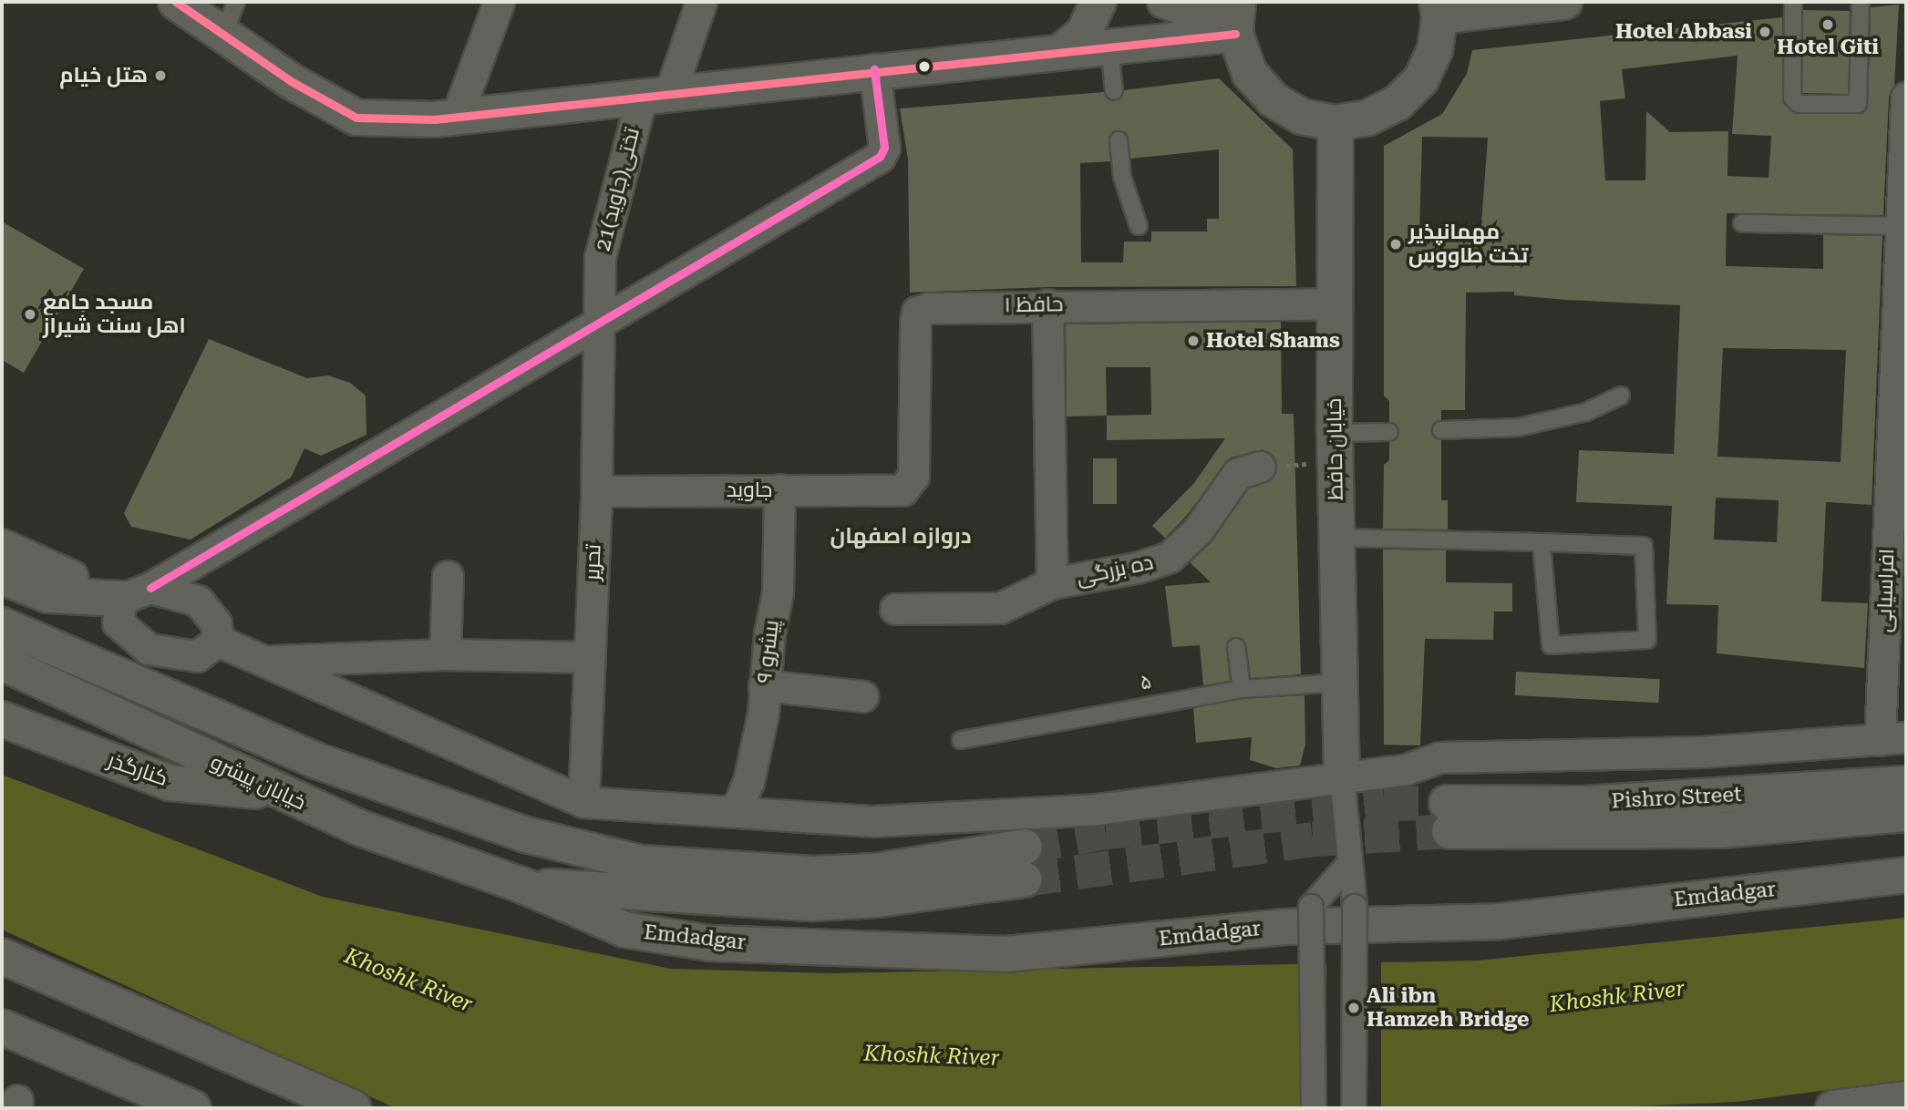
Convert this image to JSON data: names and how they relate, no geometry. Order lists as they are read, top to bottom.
{
  "streets": {
    "main road": [
      "خیابان حافظ",
      "کنارگذر",
      "خیابان پیشرو",
      "Pishro Street",
      "Emdadgar"
    ],
    "street": [
      "21تختی(جاوید)",
      "حافظ ۱",
      "جاوید",
      "تحریر",
      "ده بزرگی",
      "افراسیابی",
      "پیشرو ۹"
    ],
    "lane": ["۵"]
  },
  "crossings": [
    ["21تختی(جاوید)", "تحریر"],
    ["حافظ ۱", "خیابان حافظ"],
    ["حافظ ۱", "جاوید"],
    ["خیابان حافظ", "۵"],
    ["جاوید", "تحریر"],
    ["جاوید", "پیشرو ۹"],
    ["کنارگذر", "خیابان پیشرو"],
    ["خیابان پیشرو", "Emdadgar"]
  ],
  "districts": ["دروازه اصفهان"],
  "water": ["Khoshk River"],
  "places": [
    "Hotel Giti",
    "Hotel Abbasi",
    "هتل خیام",
    "مهمانپذیر تخت طاووس",
    "مسجد جامع اهل سنت شیراز",
    "Hotel Shams",
    "Ali ibn Hamzeh Bridge"
  ]
}
